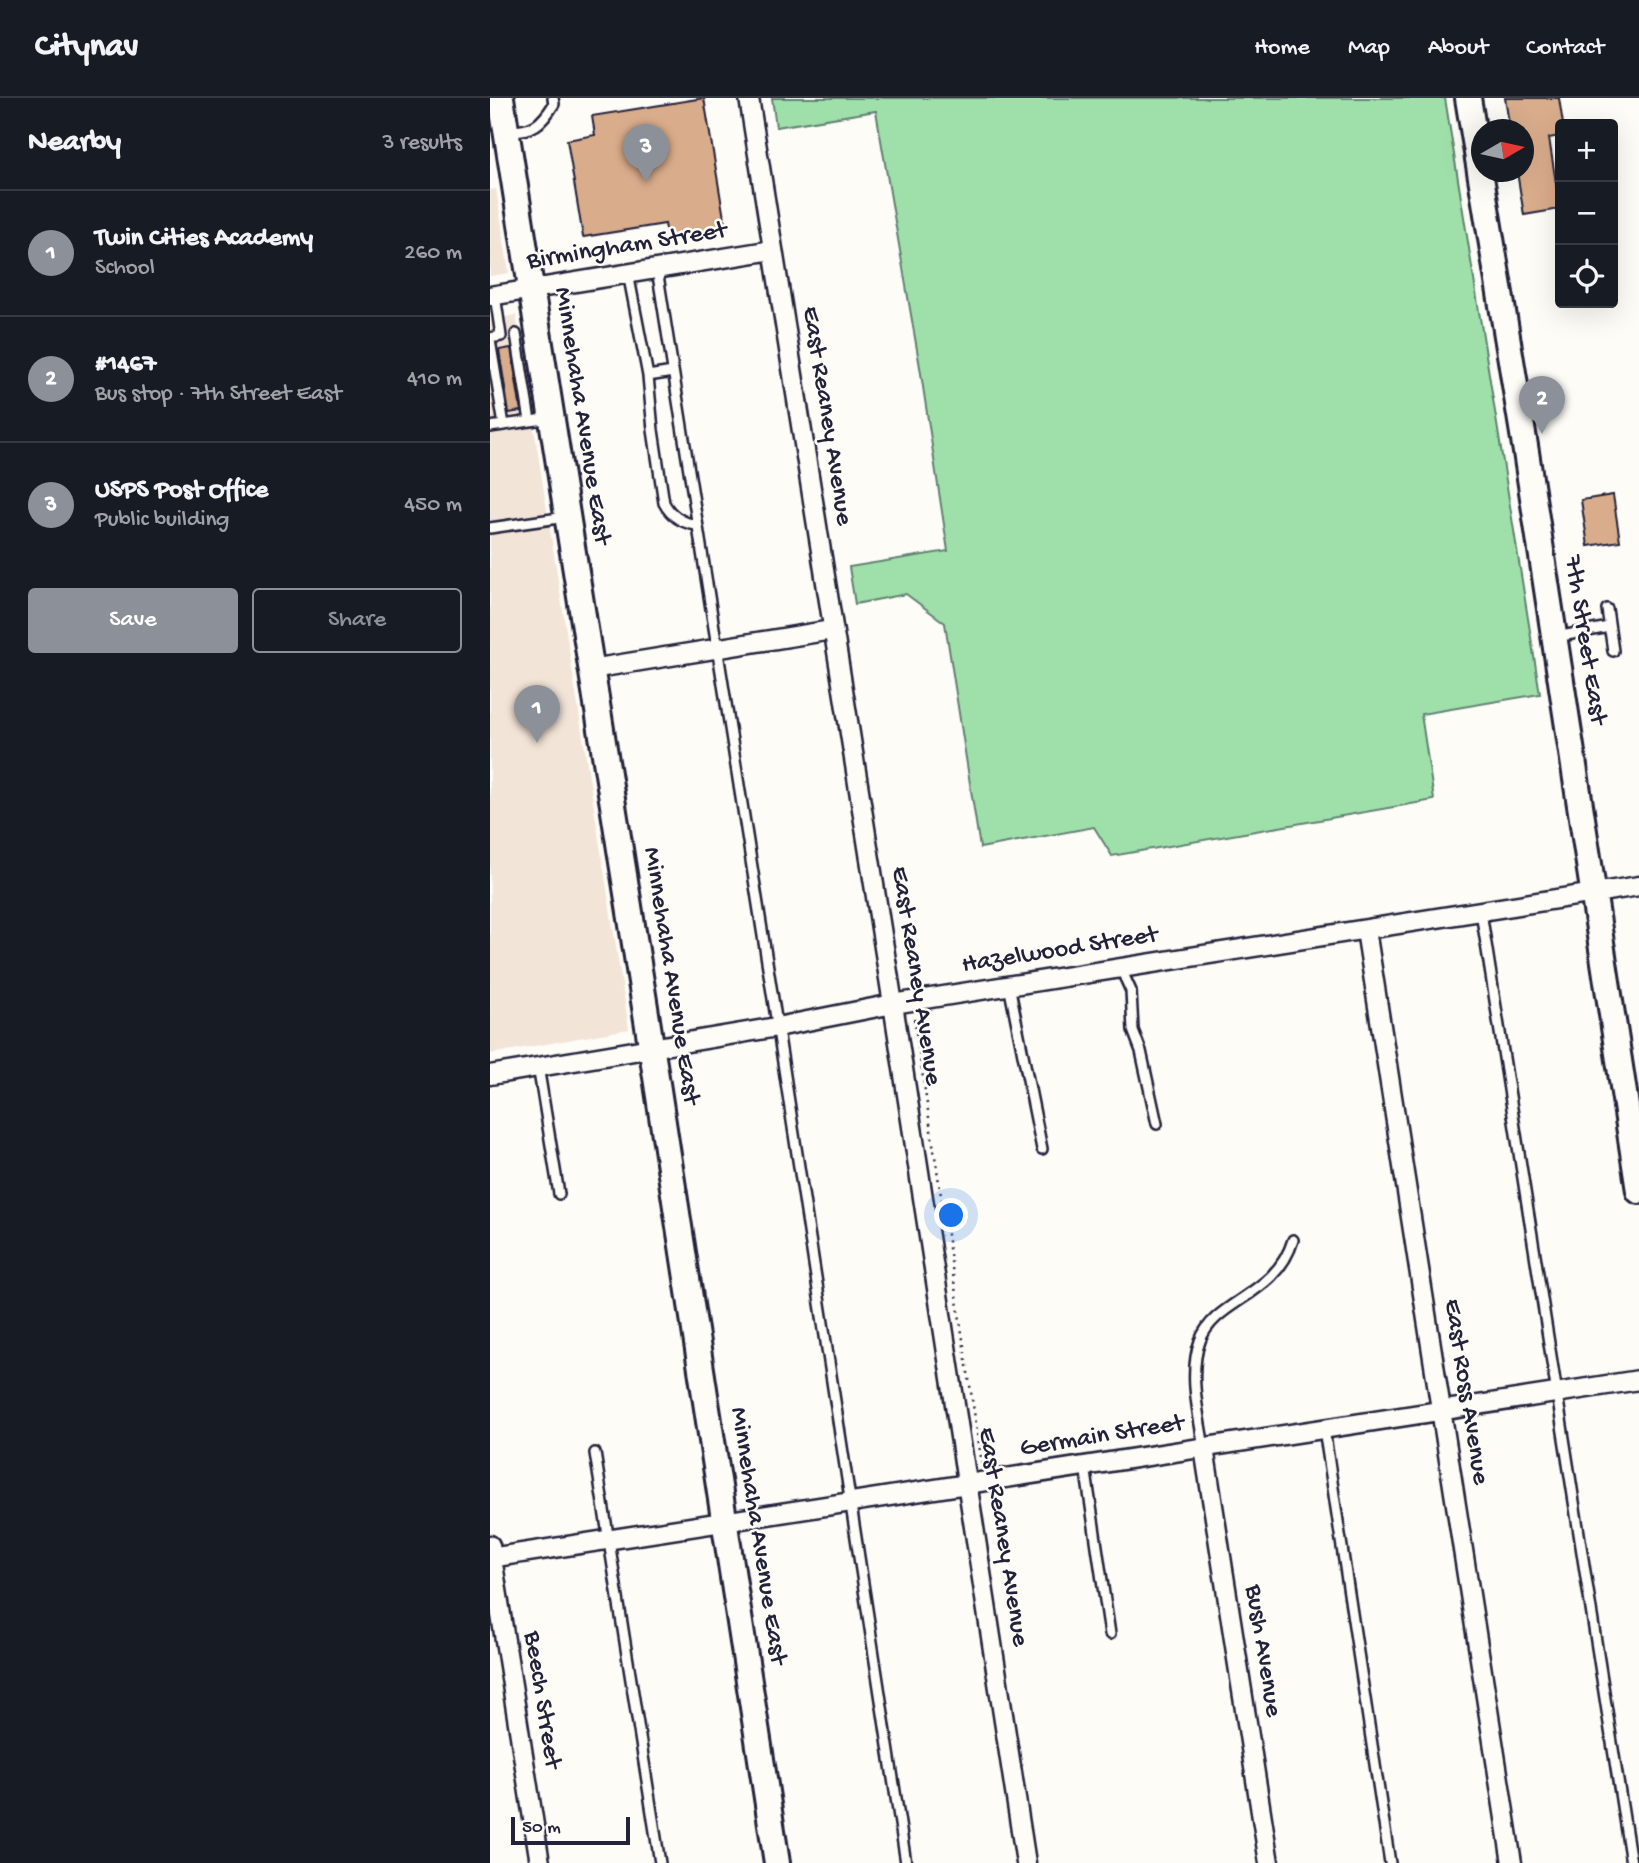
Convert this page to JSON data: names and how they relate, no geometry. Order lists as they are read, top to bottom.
{
  "streets": {
    "main road": ["Minnehaha Avenue East", "7th Street East"],
    "street": [
      "Birmingham Street",
      "East Reaney Avenue",
      "Hazelwood Street",
      "East Ross Avenue",
      "Germain Street",
      "Bush Avenue",
      "Beech Street"
    ]
  },
  "crossings": [
    ["Birmingham Street", "Minnehaha Avenue East"],
    ["Birmingham Street", "East Reaney Avenue"],
    ["Minnehaha Avenue East", "Hazelwood Street"],
    ["Minnehaha Avenue East", "Germain Street"],
    ["East Reaney Avenue", "Hazelwood Street"],
    ["East Reaney Avenue", "Germain Street"],
    ["7th Street East", "Hazelwood Street"],
    ["Hazelwood Street", "East Ross Avenue"],
    ["East Ross Avenue", "Germain Street"],
    ["Germain Street", "Bush Avenue"],
    ["Germain Street", "Beech Street"]
  ],
  "scale_bar": "50 m",
  "north": "right",
  "page": {
    "header": "Citynav",
    "nav": [
      "Home",
      "Map",
      "About",
      "Contact"
    ],
    "heading": ["Nearby", "3 results"],
    "map_buttons": ["+", "−"],
    "pins": ["3", "2", "1"],
    "list": [
      {
        "mark": "1",
        "name": "Twin Cities Academy",
        "note": "School",
        "value": "260 m"
      },
      {
        "mark": "2",
        "name": "#1467",
        "note": "Bus stop · 7th Street East",
        "value": "410 m"
      },
      {
        "mark": "3",
        "name": "USPS Post Office",
        "note": "Public building",
        "value": "450 m"
      }
    ],
    "buttons": ["Save", "Share"],
    "scale": "50 m"
  }
}
